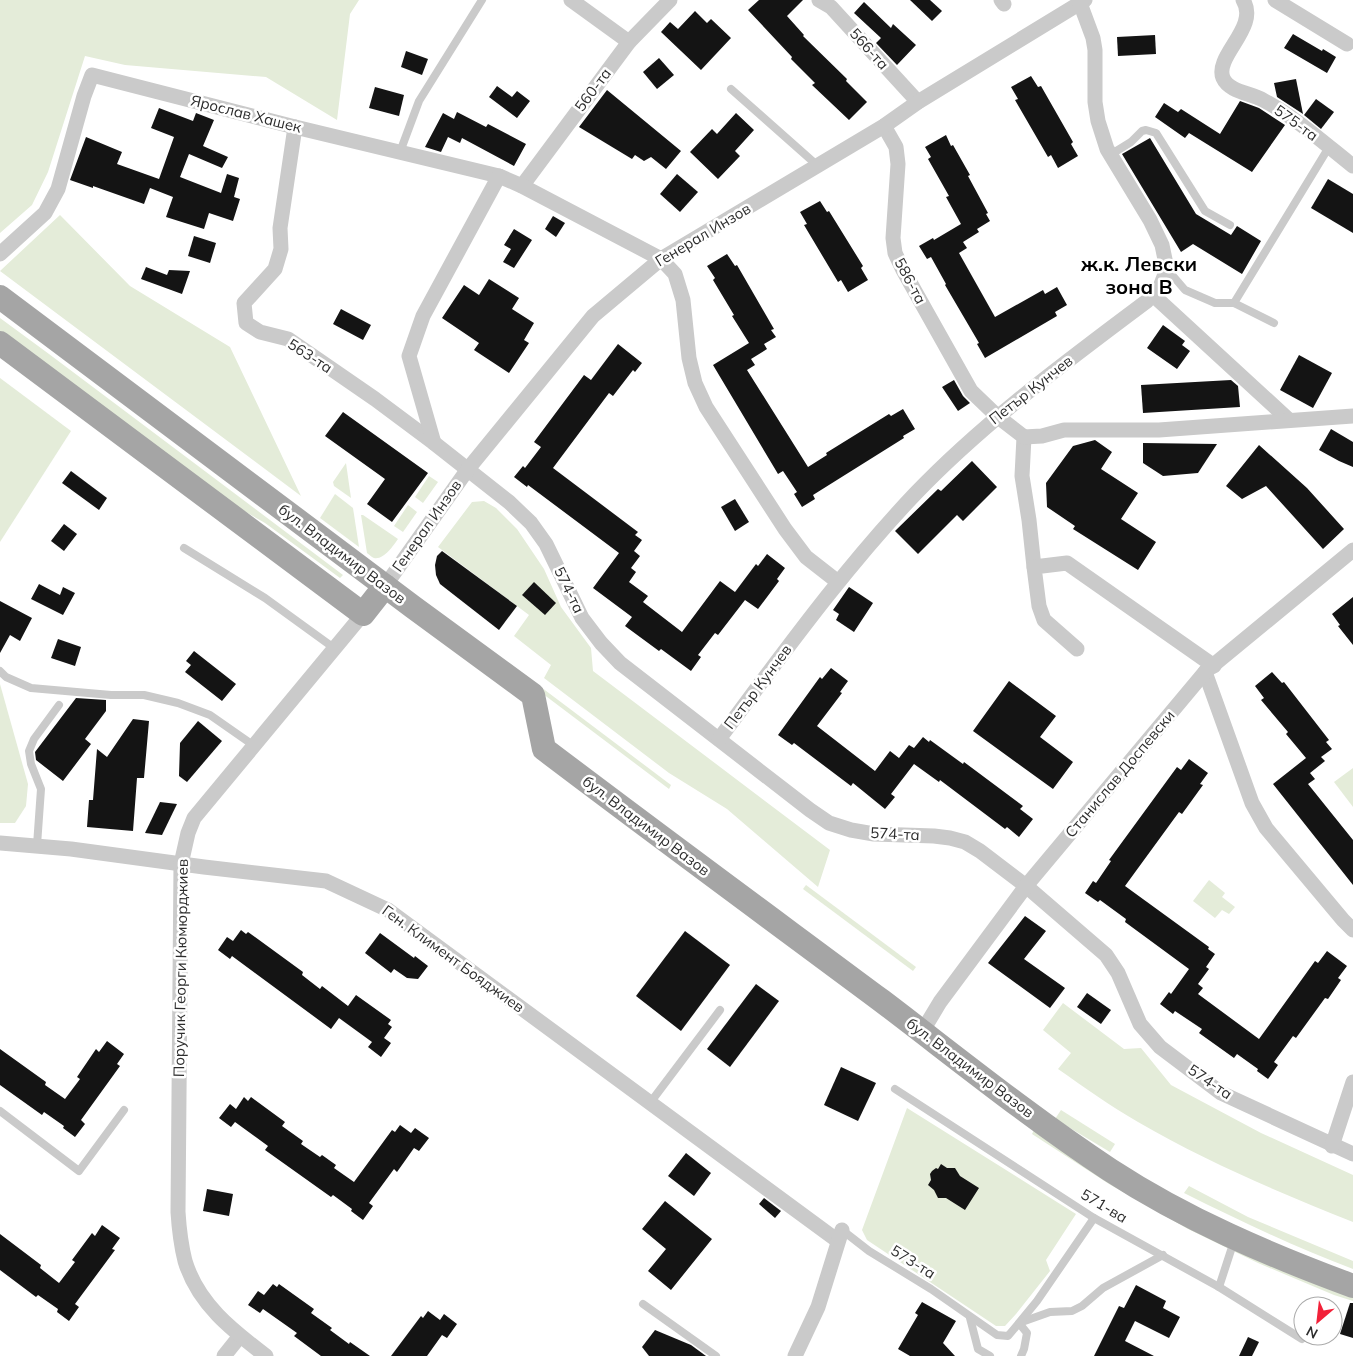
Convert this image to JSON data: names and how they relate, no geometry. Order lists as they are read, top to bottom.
{
  "streets": {
    "main road": ["бул. Владимир Вазов", "Поручик Георги Кюмюрджиев"],
    "street": [
      "566-та",
      "560-та",
      "Ярослав Хашек",
      "575-та",
      "Генерал Инзов",
      "586-та",
      "563-та",
      "Петър Кунчев",
      "574-та",
      "Станислав Доспевски",
      "Ген. Климент Бояджиев"
    ],
    "lane": ["571-ва", "573-та"]
  },
  "crossings": [
    ["566-та", "Генерал Инзов"],
    ["560-та", "Ярослав Хашек"],
    ["Ярослав Хашек", "Генерал Инзов"],
    ["Ярослав Хашек", "563-та"],
    ["Генерал Инзов", "586-та"],
    ["Генерал Инзов", "563-та"],
    ["Генерал Инзов", "бул. Владимир Вазов"],
    ["Генерал Инзов", "574-та"],
    ["Генерал Инзов", "Поручик Георги Кюмюрджиев"],
    ["586-та", "Петър Кунчев"],
    ["563-та", "574-та"],
    ["Петър Кунчев", "574-та"],
    ["бул. Владимир Вазов", "Станислав Доспевски"],
    ["бул. Владимир Вазов", "Поручик Георги Кюмюрджиев"],
    ["574-та", "Станислав Доспевски"],
    ["Ген. Климент Бояджиев", "Поручик Георги Кюмюрджиев"],
    ["Ген. Климент Бояджиев", "573-та"]
  ],
  "districts": ["ж.к. Левски зона В"],
  "north": "bottom left"
}
